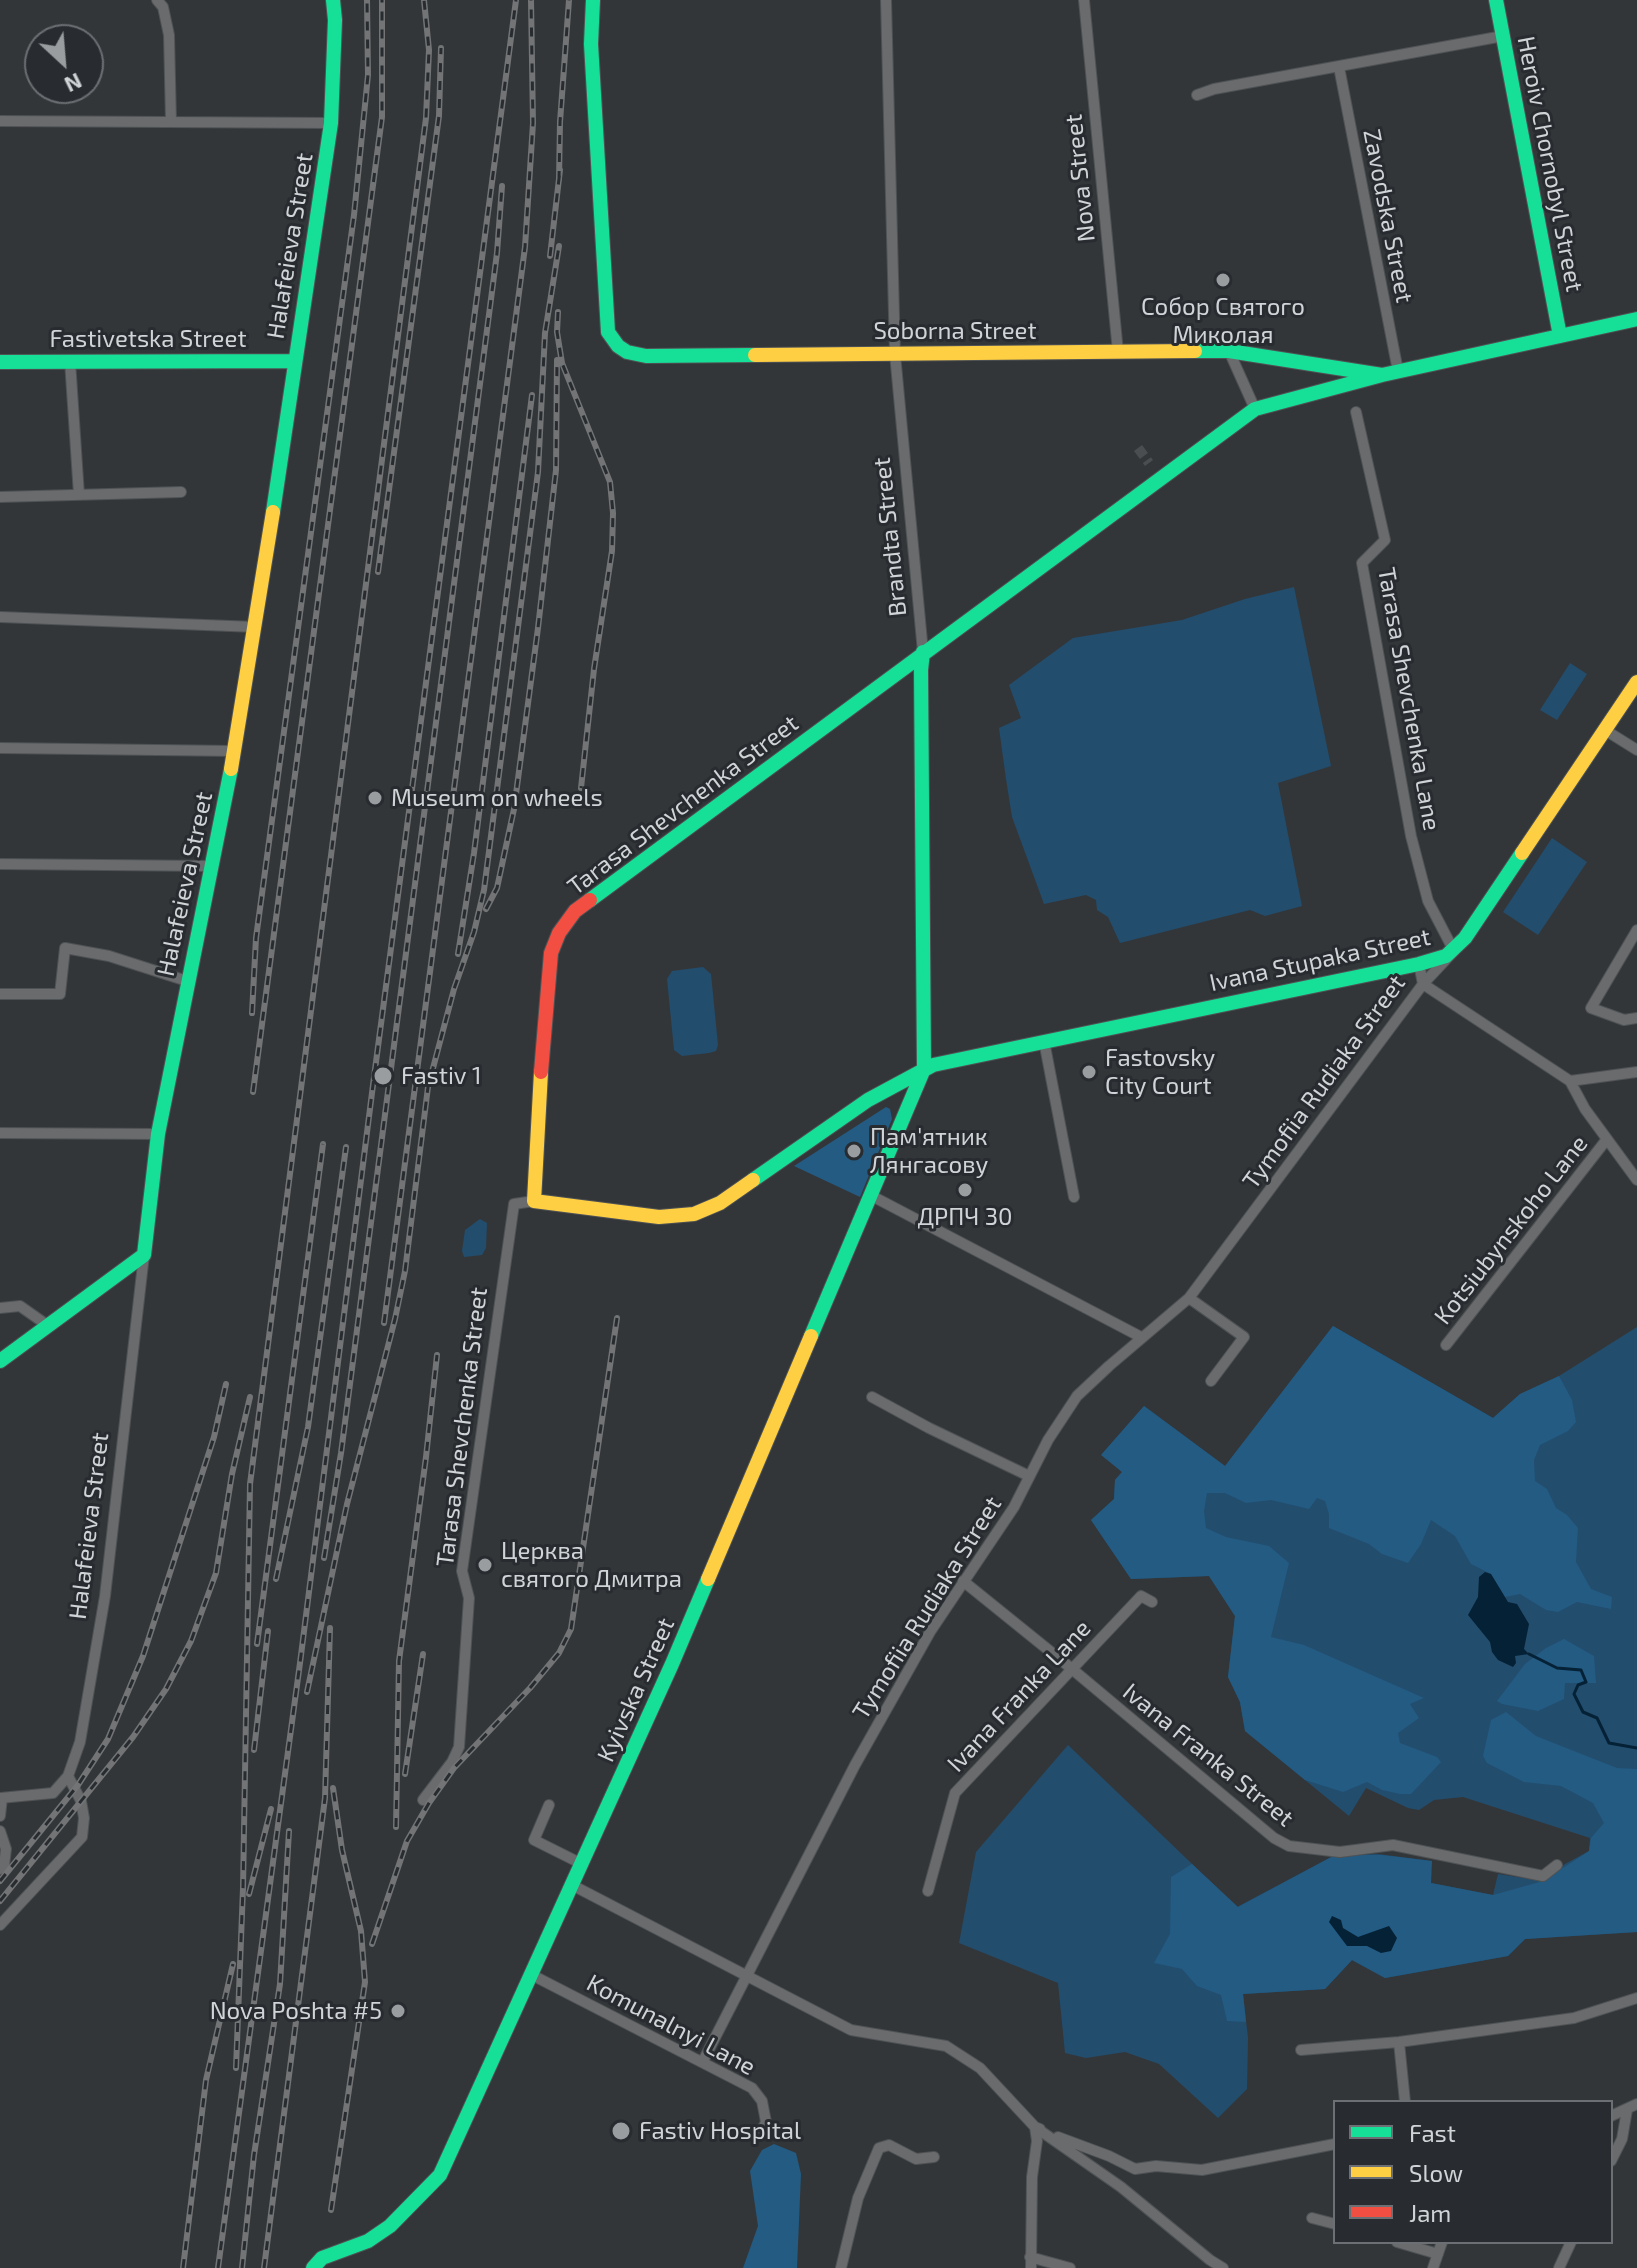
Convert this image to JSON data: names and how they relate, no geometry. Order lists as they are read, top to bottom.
{
  "streets": {
    "main road": [
      "Heroiv Chornobyl Street",
      "Halafeieva Street",
      "Soborna Street",
      "Fastivetska Street",
      "Brandta Street",
      "Tarasa Shevchenka Street",
      "Ivana Stupaka Street",
      "Kyivska Street"
    ],
    "street": [
      "Nova Street",
      "Zavodska Street",
      "Tarasa Shevchenka Lane",
      "Tymofiia Rudiaka Street",
      "Kotsiubynskoho Lane",
      "Ivana Franka Lane",
      "Ivana Franka Street",
      "Komunalnyi Lane"
    ]
  },
  "crossings": [
    ["Heroiv Chornobyl Street", "Soborna Street"],
    ["Nova Street", "Soborna Street"],
    ["Zavodska Street", "Soborna Street"],
    ["Halafeieva Street", "Fastivetska Street"],
    ["Soborna Street", "Brandta Street"],
    ["Brandta Street", "Tarasa Shevchenka Street"],
    ["Brandta Street", "Ivana Stupaka Street"],
    ["Brandta Street", "Kyivska Street"],
    ["Tarasa Shevchenka Lane", "Ivana Stupaka Street"],
    ["Tarasa Shevchenka Street", "Ivana Stupaka Street"],
    ["Ivana Stupaka Street", "Tymofiia Rudiaka Street"],
    ["Ivana Stupaka Street", "Kyivska Street"],
    ["Tymofiia Rudiaka Street", "Ivana Franka Street"],
    ["Tymofiia Rudiaka Street", "Komunalnyi Lane"],
    ["Kyivska Street", "Komunalnyi Lane"],
    ["Ivana Franka Lane", "Ivana Franka Street"]
  ],
  "places": [
    "Собор Святого Миколая",
    "Museum on wheels",
    "Fastovsky City Court",
    "Fastiv 1",
    "Пам'ятник Лянгасову",
    "ДРПЧ 30",
    "Церква святого Дмитра",
    "Nova Poshta #5",
    "Fastiv Hospital"
  ],
  "legend": ["Fast", "Slow", "Jam"],
  "north": "bottom right"
}
